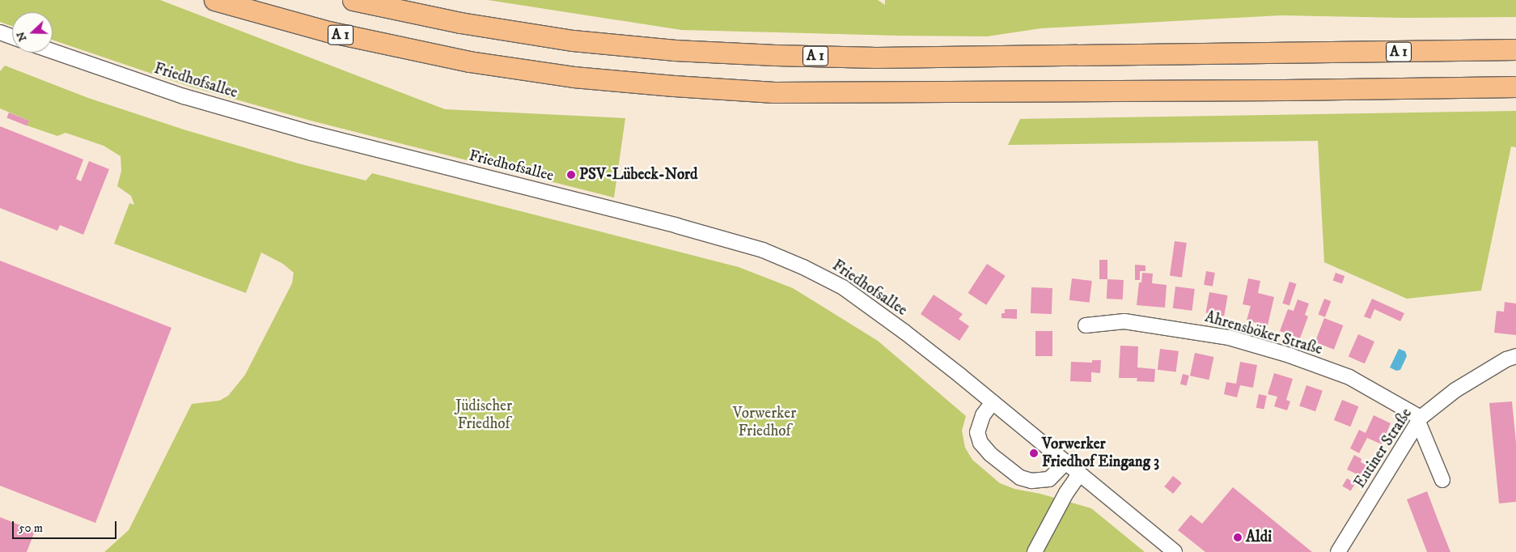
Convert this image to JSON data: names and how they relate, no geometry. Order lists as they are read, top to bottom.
{
  "streets": {
    "highway": ["A 1"],
    "street": ["Friedhofsallee", "Ahrensböker Straße", "Eutiner Straße"]
  },
  "crossings": [
    ["Ahrensböker Straße", "Eutiner Straße"]
  ],
  "parks": ["Jüdischer Friedhof", "Vorwerker Friedhof"],
  "places": ["PSV-Lübeck-Nord", "Vorwerker Friedhof Eingang 3", "Aldi"],
  "scale_bar": "50 m",
  "north": "left"
}
